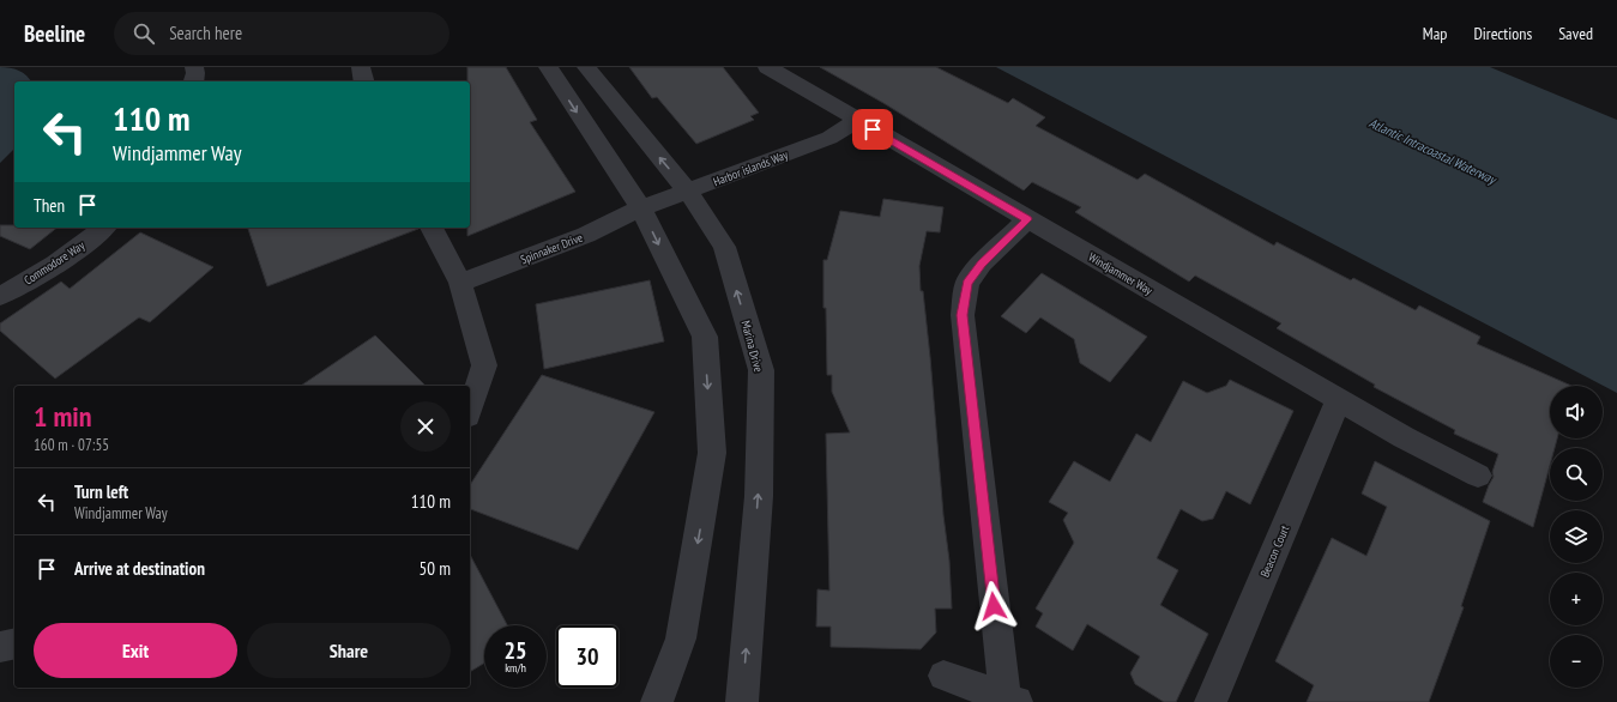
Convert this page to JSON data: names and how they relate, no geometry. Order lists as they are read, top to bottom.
{
  "streets": {
    "street": [
      "Harbor islands Way",
      "Spinnaker Drive",
      "Commodore Way",
      "Windjammer Way",
      "Marina Drive",
      "Beacon Court"
    ]
  },
  "crossings": [
    ["Harbor islands Way", "Spinnaker Drive"],
    ["Harbor islands Way", "Windjammer Way"],
    ["Harbor islands Way", "Marina Drive"],
    ["Windjammer Way", "Beacon Court"]
  ],
  "water": ["Atlantic Intracoastal Waterway"],
  "page": {
    "header": "Beeline",
    "search": "Search here",
    "nav": ["Map", "Directions", "Saved"],
    "turn": ["110 m", "Windjammer Way"],
    "then": "Then",
    "map_buttons": ["+", "−"],
    "heading": ["1 min", "160 m · 07:55"],
    "list": [
      {
        "name": "Turn left",
        "note": "Windjammer Way",
        "value": "110 m"
      },
      {
        "name": "Arrive at destination",
        "value": "50 m"
      }
    ],
    "buttons": ["Exit", "Share"],
    "speed": "25 km/h",
    "limit": "30"
  }
}
